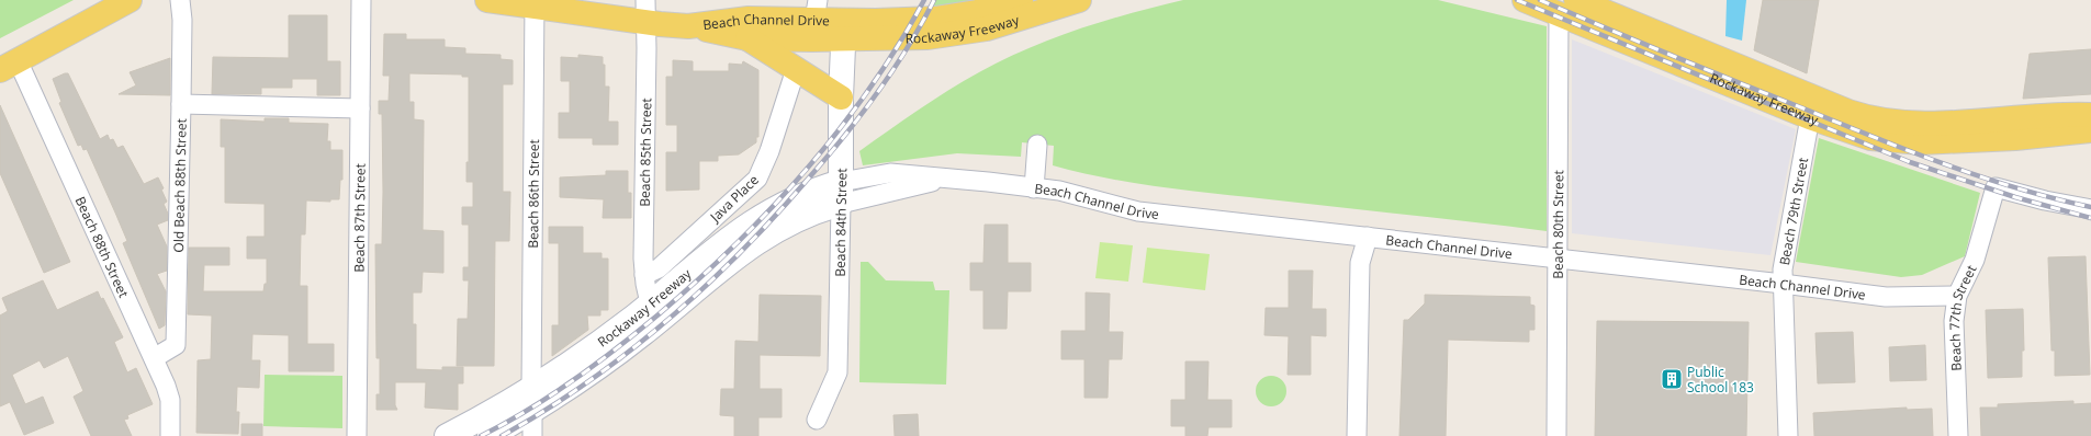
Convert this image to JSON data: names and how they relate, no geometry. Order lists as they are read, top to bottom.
{
  "streets": {
    "main road": ["Beach Channel Drive", "Rockaway Freeway"],
    "street": [
      "Beach 85th Street",
      "Old Beach 88th Street",
      "Beach 86th Street",
      "Java Place",
      "Beach 79th Street",
      "Beach 87th Street",
      "Beach 84th Street",
      "Beach 80th Street",
      "Beach 88th Street",
      "Beach 77th Street"
    ]
  },
  "crossings": [
    ["Beach Channel Drive", "Rockaway Freeway"],
    ["Beach Channel Drive", "Beach 85th Street"],
    ["Beach Channel Drive", "Beach 86th Street"],
    ["Beach Channel Drive", "Beach 79th Street"],
    ["Beach Channel Drive", "Beach 84th Street"],
    ["Beach Channel Drive", "Beach 80th Street"],
    ["Beach Channel Drive", "Beach 77th Street"],
    ["Rockaway Freeway", "Beach 85th Street"],
    ["Rockaway Freeway", "Beach 86th Street"],
    ["Rockaway Freeway", "Beach 79th Street"],
    ["Rockaway Freeway", "Beach 84th Street"],
    ["Rockaway Freeway", "Beach 80th Street"],
    ["Beach 85th Street", "Java Place"],
    ["Old Beach 88th Street", "Beach 88th Street"]
  ],
  "places": {
    "building": ["Public School 183"]
  }
}
